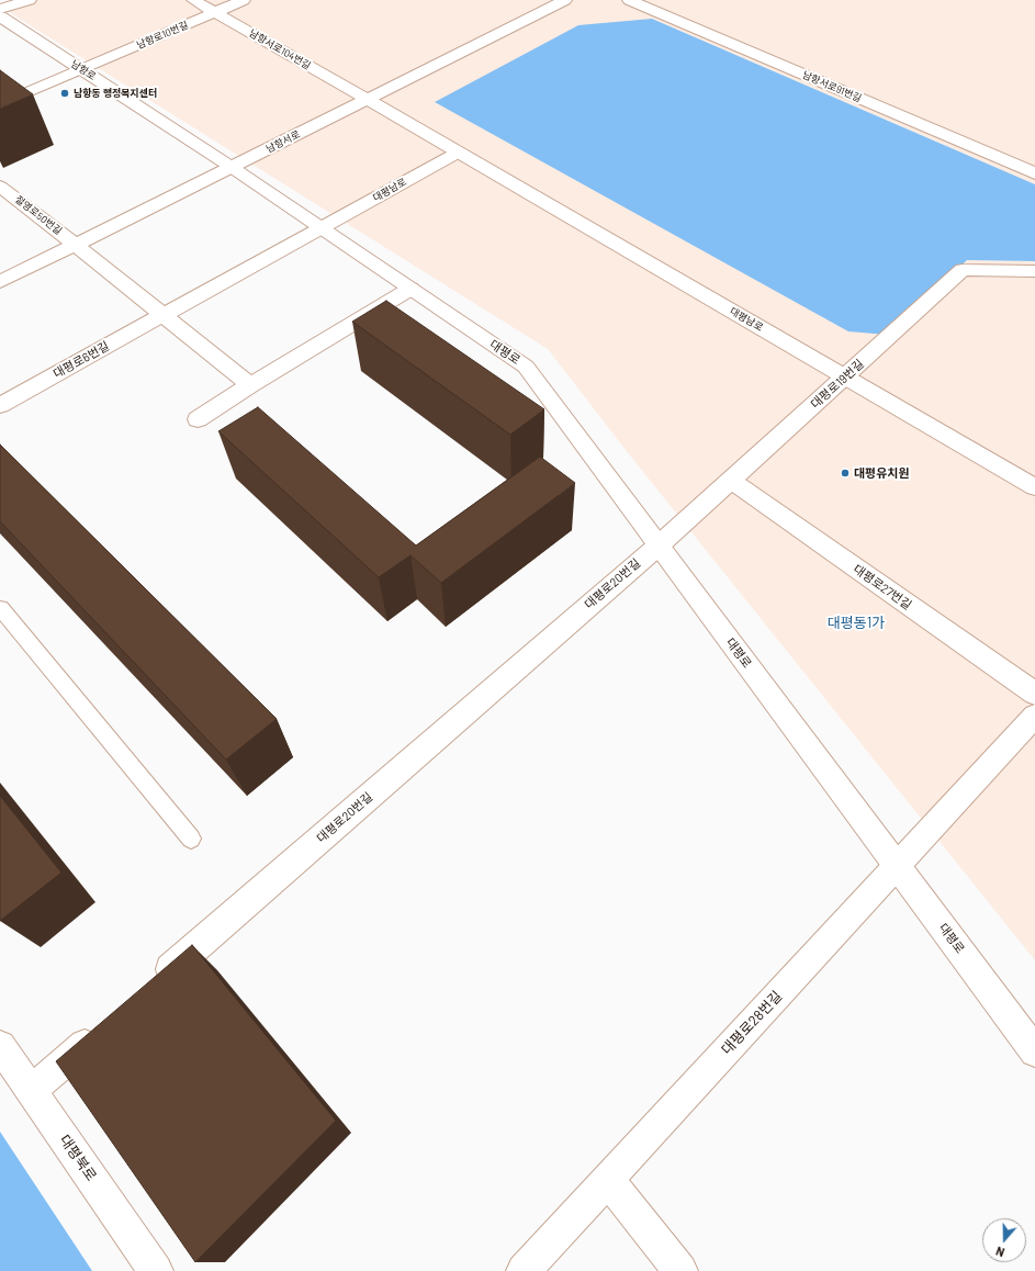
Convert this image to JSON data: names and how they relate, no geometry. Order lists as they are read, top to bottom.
{
  "streets": {
    "street": [
      "남항로10번길",
      "남항서로104번길",
      "남항로",
      "남항서로91번길",
      "남항서로",
      "대평남로",
      "절영로50번길",
      "대평로",
      "대평로6번길",
      "대평로19번길",
      "대평로20번길",
      "대평로27번길",
      "대평로28번길",
      "대평북로"
    ]
  },
  "crossings": [
    ["남항로10번길", "남항서로104번길"],
    ["남항로10번길", "남항로"],
    ["남항서로104번길", "남항서로"],
    ["남항서로104번길", "대평남로"],
    ["남항로", "남항서로"],
    ["남항로", "대평로"],
    ["남항서로", "대평남로"],
    ["남항서로", "절영로50번길"],
    ["남항서로", "대평로"],
    ["대평남로", "대평로"],
    ["대평남로", "대평로6번길"],
    ["대평남로", "대평로19번길"],
    ["대평로", "대평로6번길"],
    ["대평로", "대평로19번길"],
    ["대평로", "대평로20번길"],
    ["대평로", "대평로28번길"],
    ["대평로19번길", "대평로20번길"],
    ["대평로19번길", "대평로27번길"]
  ],
  "districts": ["대평동1가"],
  "places": ["남항동 행정복지센터", "대평유치원"],
  "north": "bottom"
}
